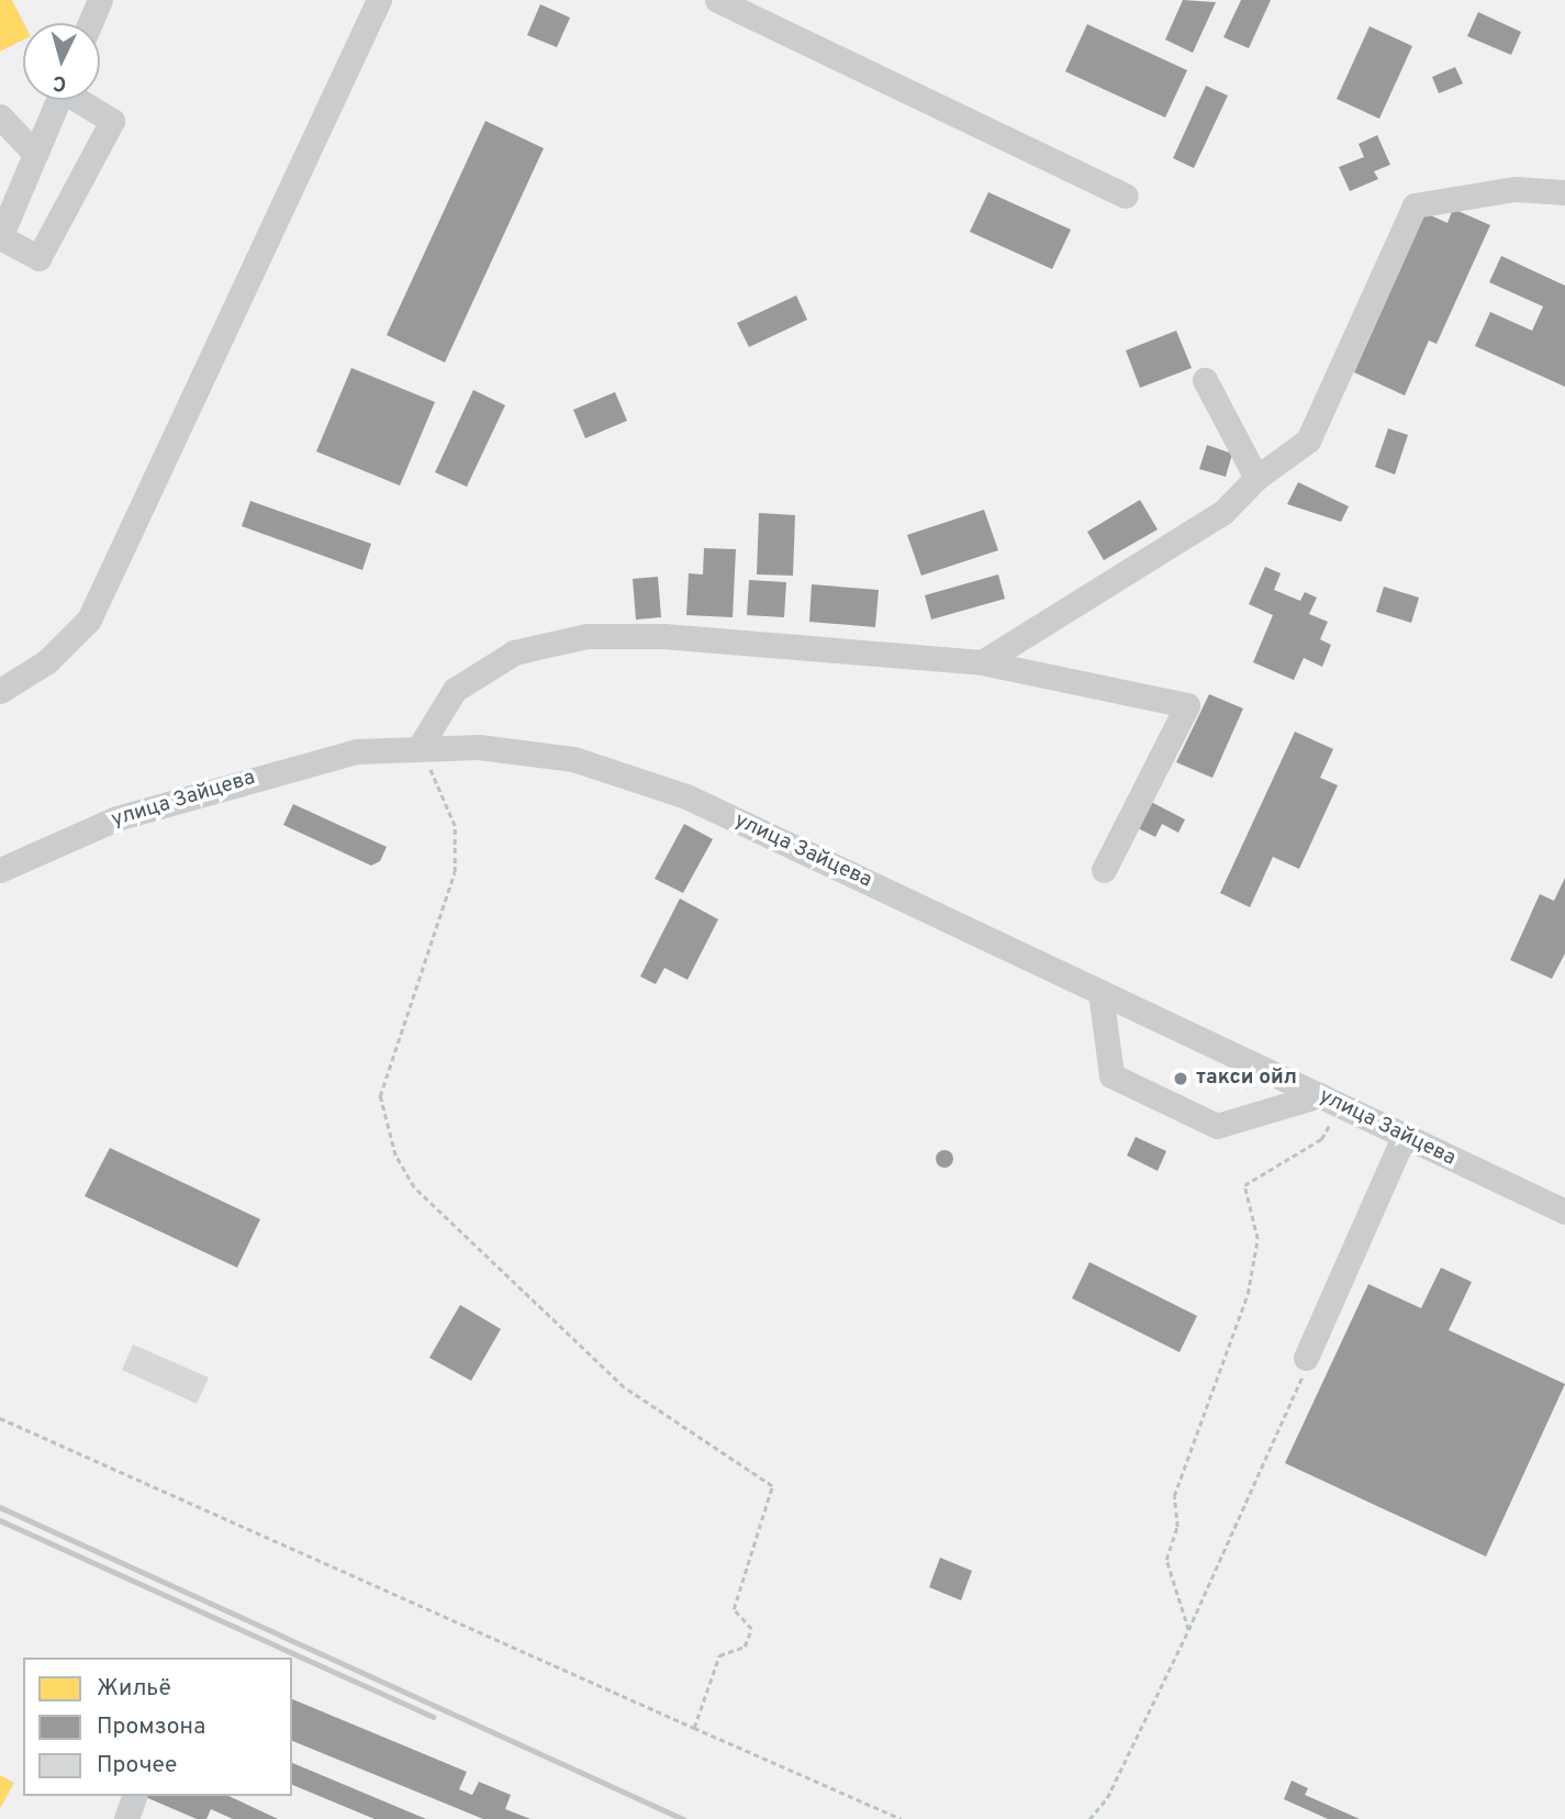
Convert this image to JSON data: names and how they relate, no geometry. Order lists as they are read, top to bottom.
{
  "streets": {
    "street": ["улица Зайцева"]
  },
  "places": ["такси ойл"],
  "legend": ["Жильё", "Промзона", "Прочее"],
  "north": "bottom"
}
